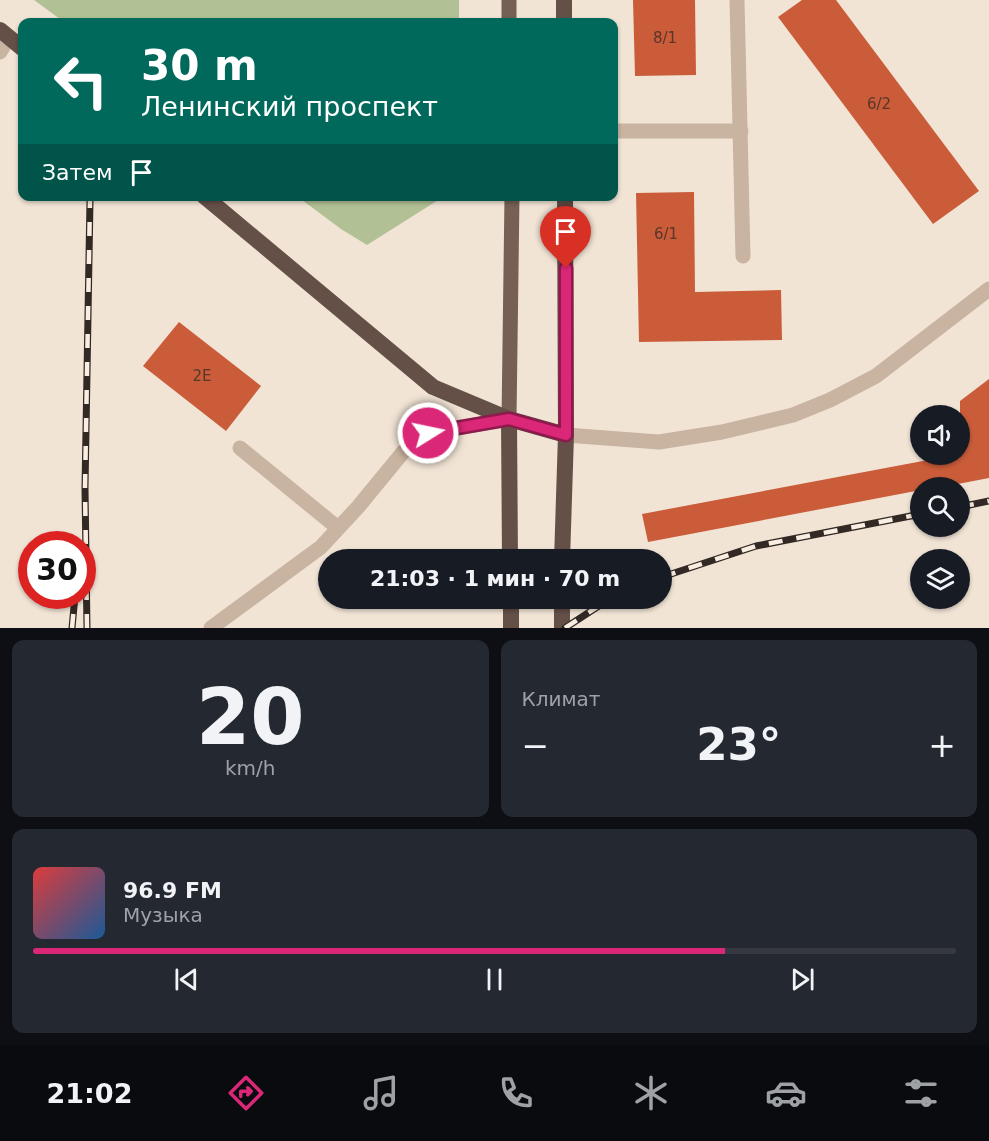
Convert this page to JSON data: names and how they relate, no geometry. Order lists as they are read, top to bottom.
{
  "house_numbers": [
    "8/1",
    "6/2",
    "6/1",
    "2Е"
  ],
  "page": {
    "turn": ["30 m", "Ленинский проспект"],
    "then": "Затем",
    "limit": "30",
    "trip": "21:03 · 1 мин · 70 m",
    "tile": [
      ["20", "km/h"],
      "Климат"
    ],
    "heat": ["−", "23°", "+"],
    "song": ["96.9 FM", "Музыка"],
    "tabs": "21:02"
  }
}
